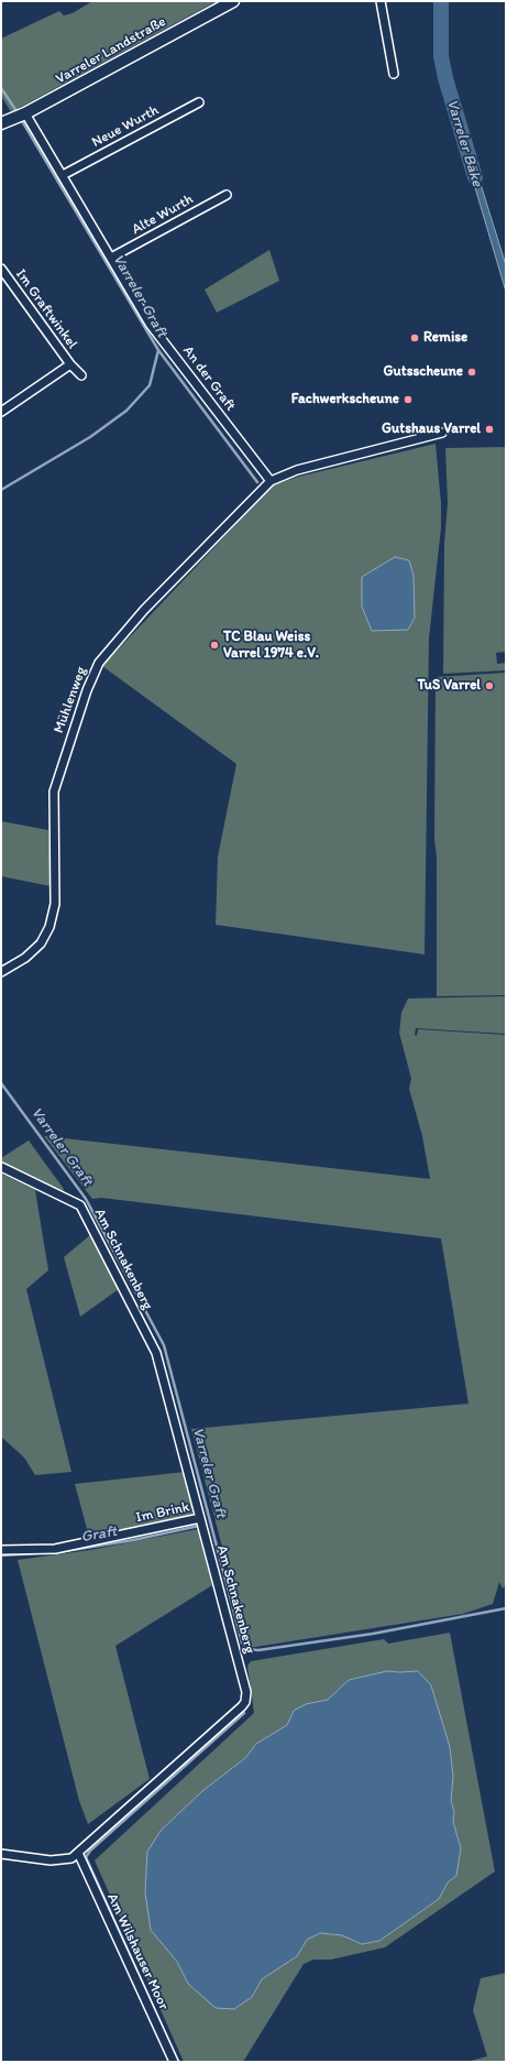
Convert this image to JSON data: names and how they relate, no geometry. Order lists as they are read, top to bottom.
{
  "streets": {
    "main road": ["Varreler Landstraße"],
    "street": [
      "Neue Wurth",
      "Alte Wurth",
      "Im Graftwinkel",
      "An der Graft",
      "Mühlenweg",
      "Am Schnakenberg",
      "Im Brink",
      "Am Wilshauser Moor"
    ]
  },
  "crossings": [
    ["Varreler Landstraße", "An der Graft"],
    ["Neue Wurth", "An der Graft"],
    ["Alte Wurth", "An der Graft"],
    ["An der Graft", "Mühlenweg"],
    ["Am Schnakenberg", "Im Brink"],
    ["Am Schnakenberg", "Am Wilshauser Moor"]
  ],
  "water": ["Varreler Bäke", "Varreler Graft", "Graft"],
  "places": [
    "Remise",
    "Gutsscheune",
    "Fachwerkscheune",
    "Gutshaus Varrel",
    "TC Blau Weiss Varrel 1974 e.V.",
    "TuS Varrel"
  ]
}
